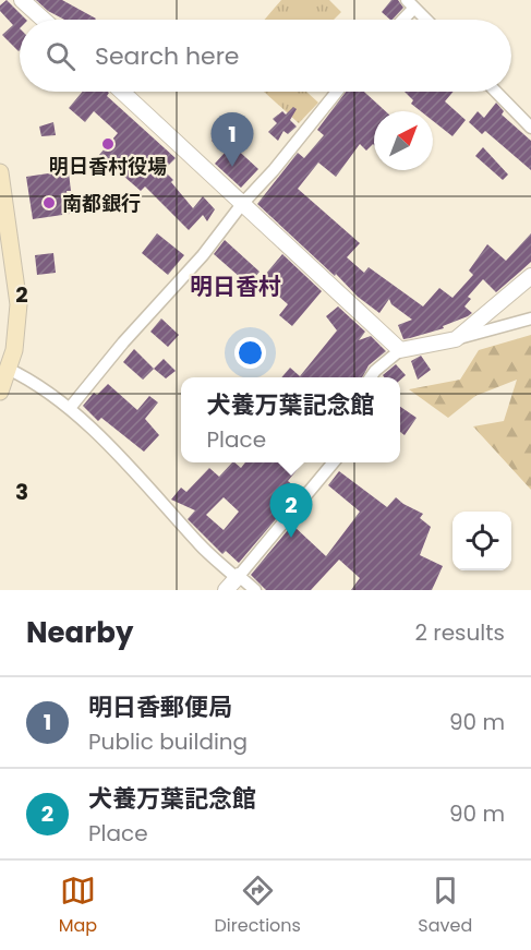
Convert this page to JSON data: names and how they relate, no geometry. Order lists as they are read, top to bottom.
{
  "districts": ["明日香村"],
  "places": ["明日香村役場", "南都銀行"],
  "north": "top right",
  "page": {
    "search": "Search here",
    "pins": ["1", "2"],
    "popup": ["犬養万葉記念館", "Place"],
    "heading": ["Nearby", "2 results"],
    "list": [
      {
        "mark": "1",
        "name": "明日香郵便局",
        "note": "Public building",
        "value": "90 m"
      },
      {
        "mark": "2",
        "name": "犬養万葉記念館",
        "note": "Place",
        "value": "90 m"
      }
    ],
    "nav": ["Map", "Directions", "Saved"]
  },
  "grid": {
    "rows": ["2", "3"]
  }
}
